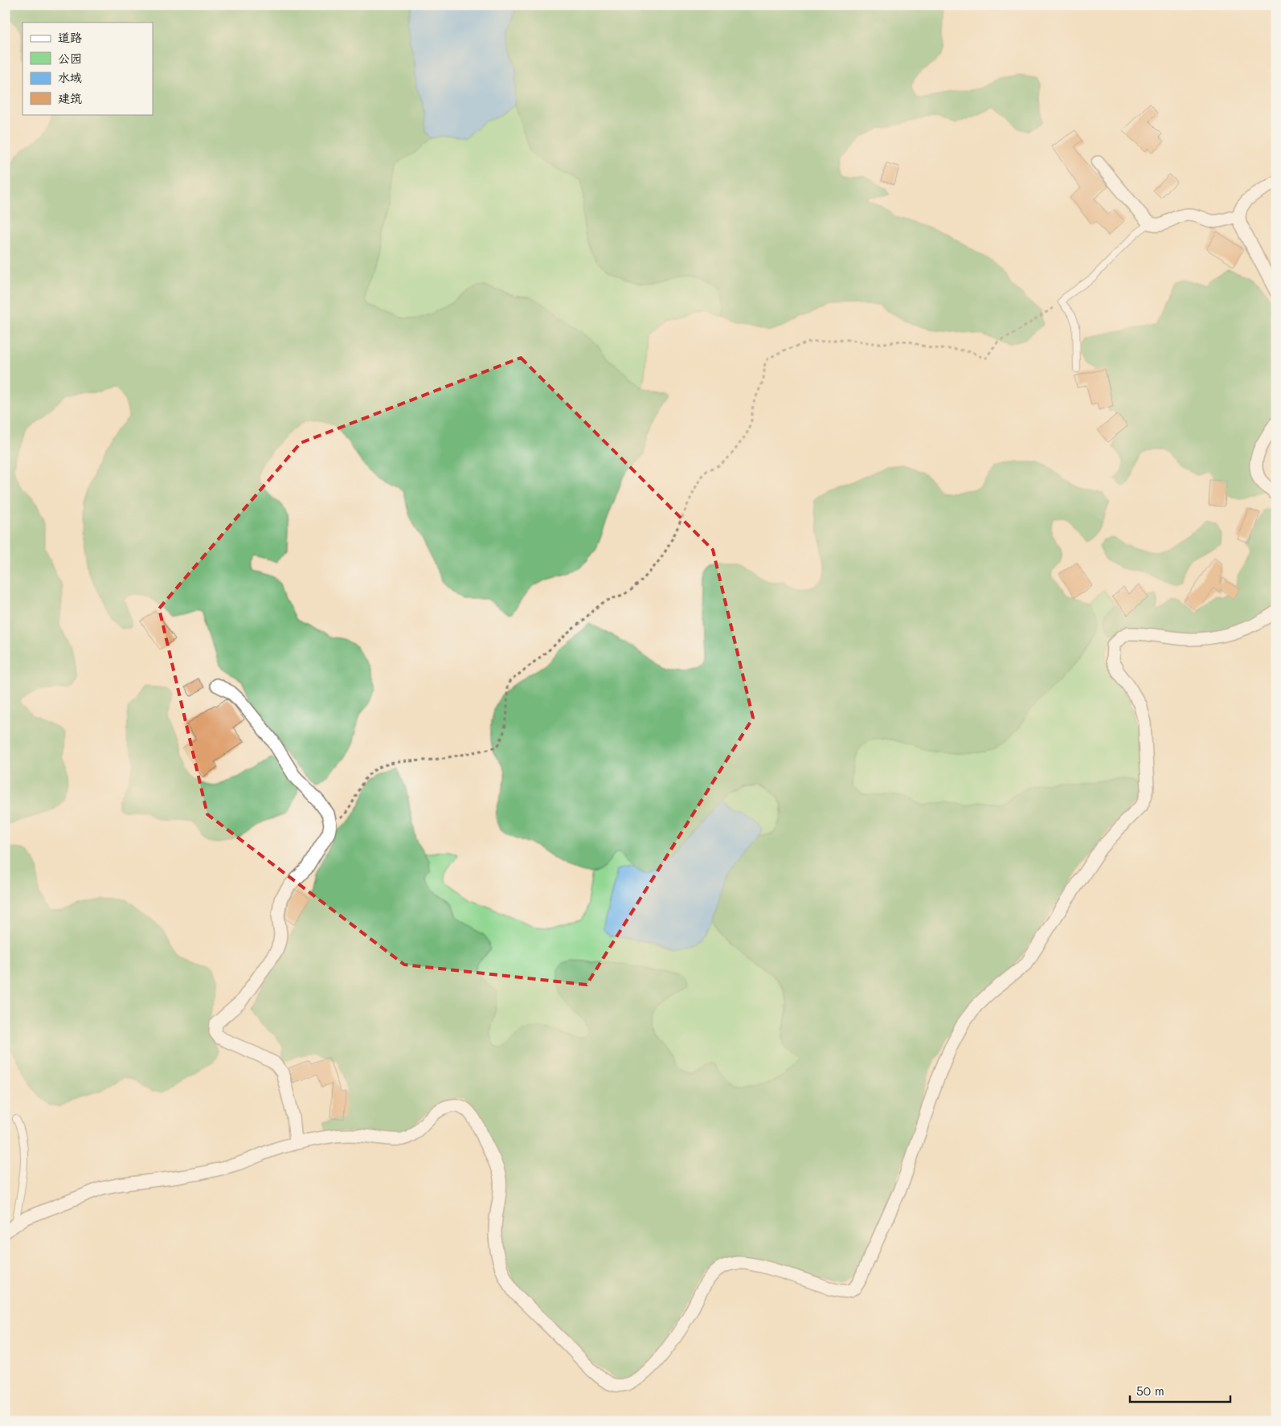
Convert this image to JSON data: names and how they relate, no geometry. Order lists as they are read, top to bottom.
{
  "legend": [
    "道路",
    "公园",
    "水域",
    "建筑"
  ],
  "scale_bar": "50 m"
}
